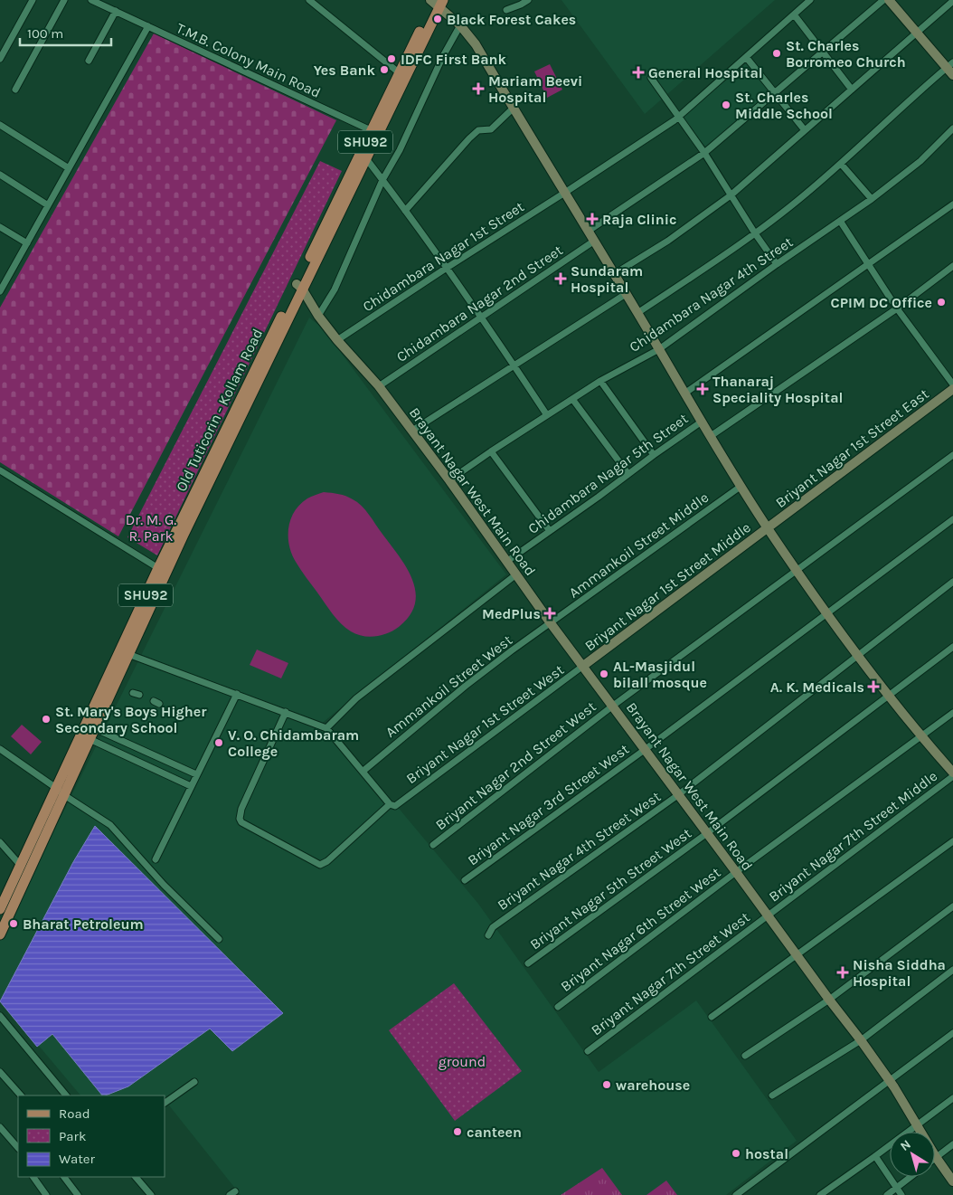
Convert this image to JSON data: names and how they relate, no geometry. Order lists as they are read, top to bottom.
{
  "streets": {
    "main road": ["SHU92", "Old Tuticorin - Kollam Road"],
    "street": [
      "T.M.B. Colony Main Road",
      "Chidambara Nagar 1st Street",
      "Chidambara Nagar 4th Street",
      "Chidambara Nagar 2nd Street",
      "Briyant Nagar 1st Street East",
      "Chidambara Nagar 5th Street",
      "Brayant Nagar West Main Road",
      "Ammankoil Street Middle",
      "Briyant Nagar 1st Street Middle",
      "Ammankoil Street West",
      "Briyant Nagar 1st Street West",
      "Briyant Nagar 2nd Street West",
      "Briyant Nagar 3rd Street West",
      "Briyant Nagar 7th Street Middle",
      "Briyant Nagar 4th Street West",
      "Briyant Nagar 5th Street West",
      "Briyant Nagar 6th Street West",
      "Briyant Nagar 7th Street West"
    ]
  },
  "crossings": [
    ["T.M.B. Colony Main Road", "Old Tuticorin - Kollam Road"],
    ["Chidambara Nagar 1st Street", "Brayant Nagar West Main Road"],
    ["Chidambara Nagar 4th Street", "Brayant Nagar West Main Road"],
    ["Chidambara Nagar 2nd Street", "Brayant Nagar West Main Road"],
    ["Old Tuticorin - Kollam Road", "Brayant Nagar West Main Road"],
    ["Briyant Nagar 1st Street East", "Briyant Nagar 1st Street Middle"],
    ["Chidambara Nagar 5th Street", "Brayant Nagar West Main Road"],
    ["Brayant Nagar West Main Road", "Ammankoil Street Middle"],
    ["Brayant Nagar West Main Road", "Briyant Nagar 1st Street Middle"],
    ["Brayant Nagar West Main Road", "Ammankoil Street West"],
    ["Brayant Nagar West Main Road", "Briyant Nagar 1st Street West"],
    ["Brayant Nagar West Main Road", "Briyant Nagar 2nd Street West"],
    ["Brayant Nagar West Main Road", "Briyant Nagar 3rd Street West"],
    ["Brayant Nagar West Main Road", "Briyant Nagar 7th Street Middle"],
    ["Brayant Nagar West Main Road", "Briyant Nagar 4th Street West"],
    ["Brayant Nagar West Main Road", "Briyant Nagar 5th Street West"],
    ["Brayant Nagar West Main Road", "Briyant Nagar 6th Street West"],
    ["Brayant Nagar West Main Road", "Briyant Nagar 7th Street West"],
    ["Ammankoil Street Middle", "Ammankoil Street West"],
    ["Briyant Nagar 1st Street Middle", "Briyant Nagar 1st Street West"],
    ["Briyant Nagar 7th Street Middle", "Briyant Nagar 7th Street West"]
  ],
  "parks": ["Dr. M. G. R. Park", "ground"],
  "places": {
    "other": [
      "Black Forest Cakes",
      "St. Charles Borromeo Church",
      "IDFC First Bank",
      "Yes Bank",
      "St. Charles Middle School",
      "CPIM DC Office",
      "AL-Masjidul bilall mosque",
      "St. Mary's Boys Higher Secondary School",
      "V. O. Chidambaram College",
      "Bharat Petroleum",
      "warehouse",
      "canteen",
      "hostal"
    ],
    "health": [
      "General Hospital",
      "Mariam Beevi Hospital",
      "Raja Clinic",
      "Sundaram Hospital",
      "Thanaraj Speciality Hospital",
      "MedPlus",
      "A. K. Medicals",
      "Nisha Siddha Hospital"
    ]
  },
  "legend": ["Road", "Park", "Water"],
  "scale_bar": "100 m",
  "north": "top left"
}
